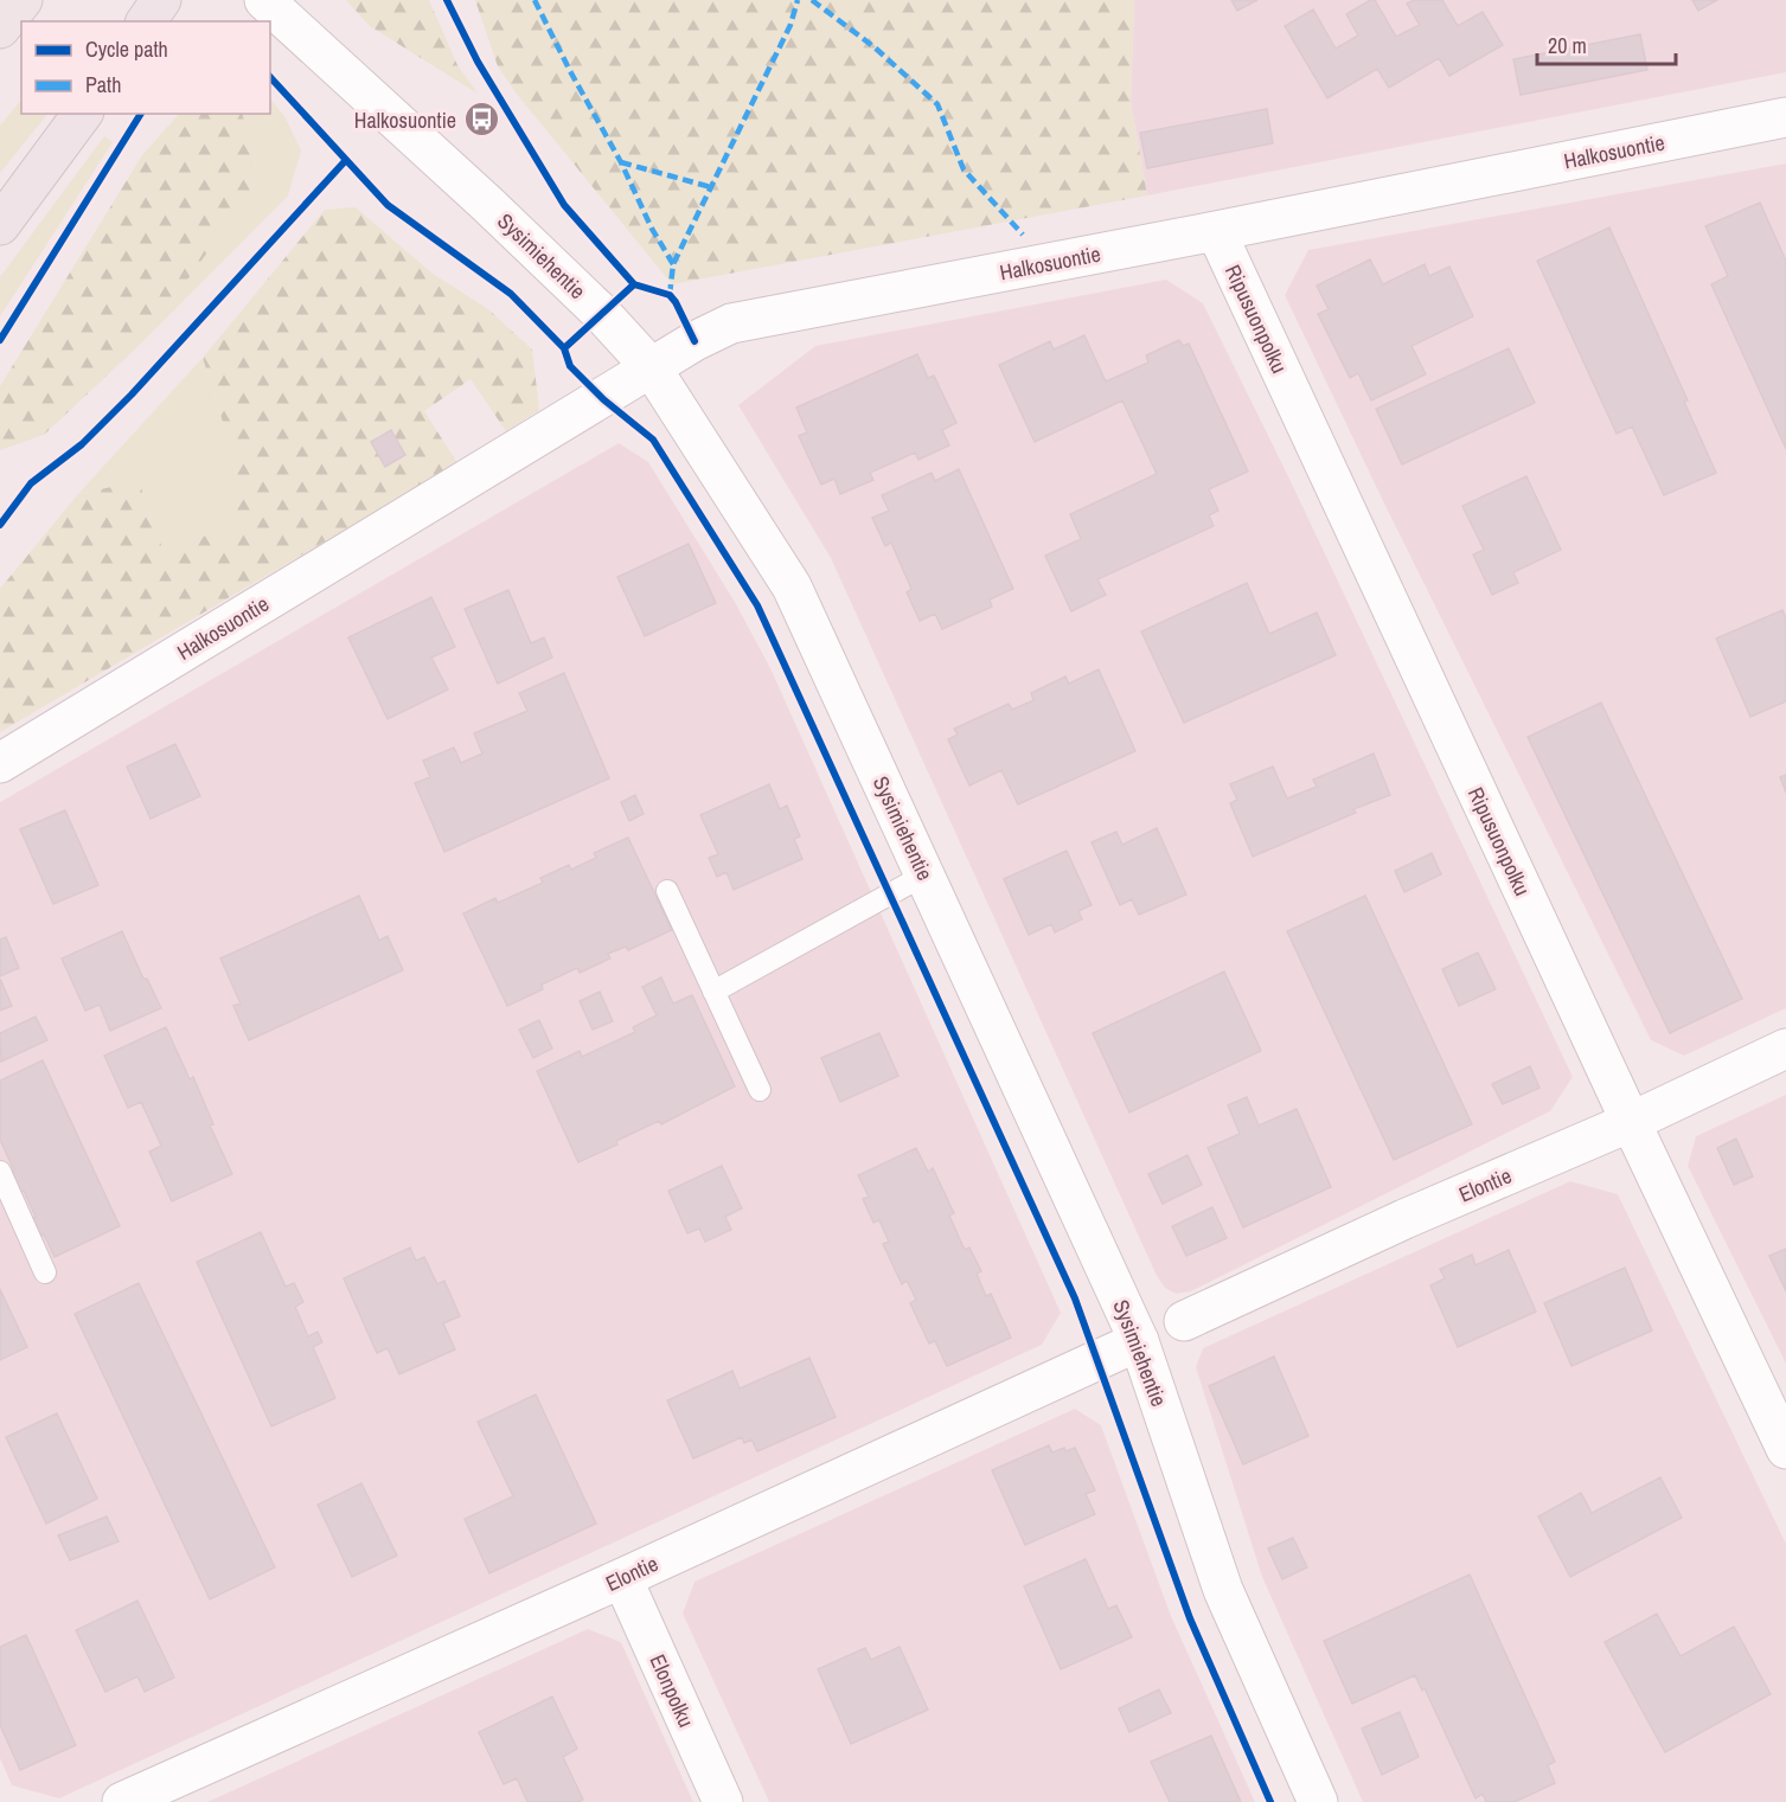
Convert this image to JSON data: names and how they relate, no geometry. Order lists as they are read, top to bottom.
{
  "streets": {
    "street": [
      "Halkosuontie",
      "Sysimiehentie",
      "Ripusuonpolku",
      "Elontie",
      "Elonpolku"
    ]
  },
  "crossings": [
    ["Halkosuontie", "Sysimiehentie"],
    ["Halkosuontie", "Ripusuonpolku"],
    ["Sysimiehentie", "Elontie"],
    ["Ripusuonpolku", "Elontie"],
    ["Elontie", "Elonpolku"]
  ],
  "places": {
    "bus stop": ["Halkosuontie"]
  },
  "legend": ["Cycle path", "Path"],
  "scale_bar": "20 m"
}
